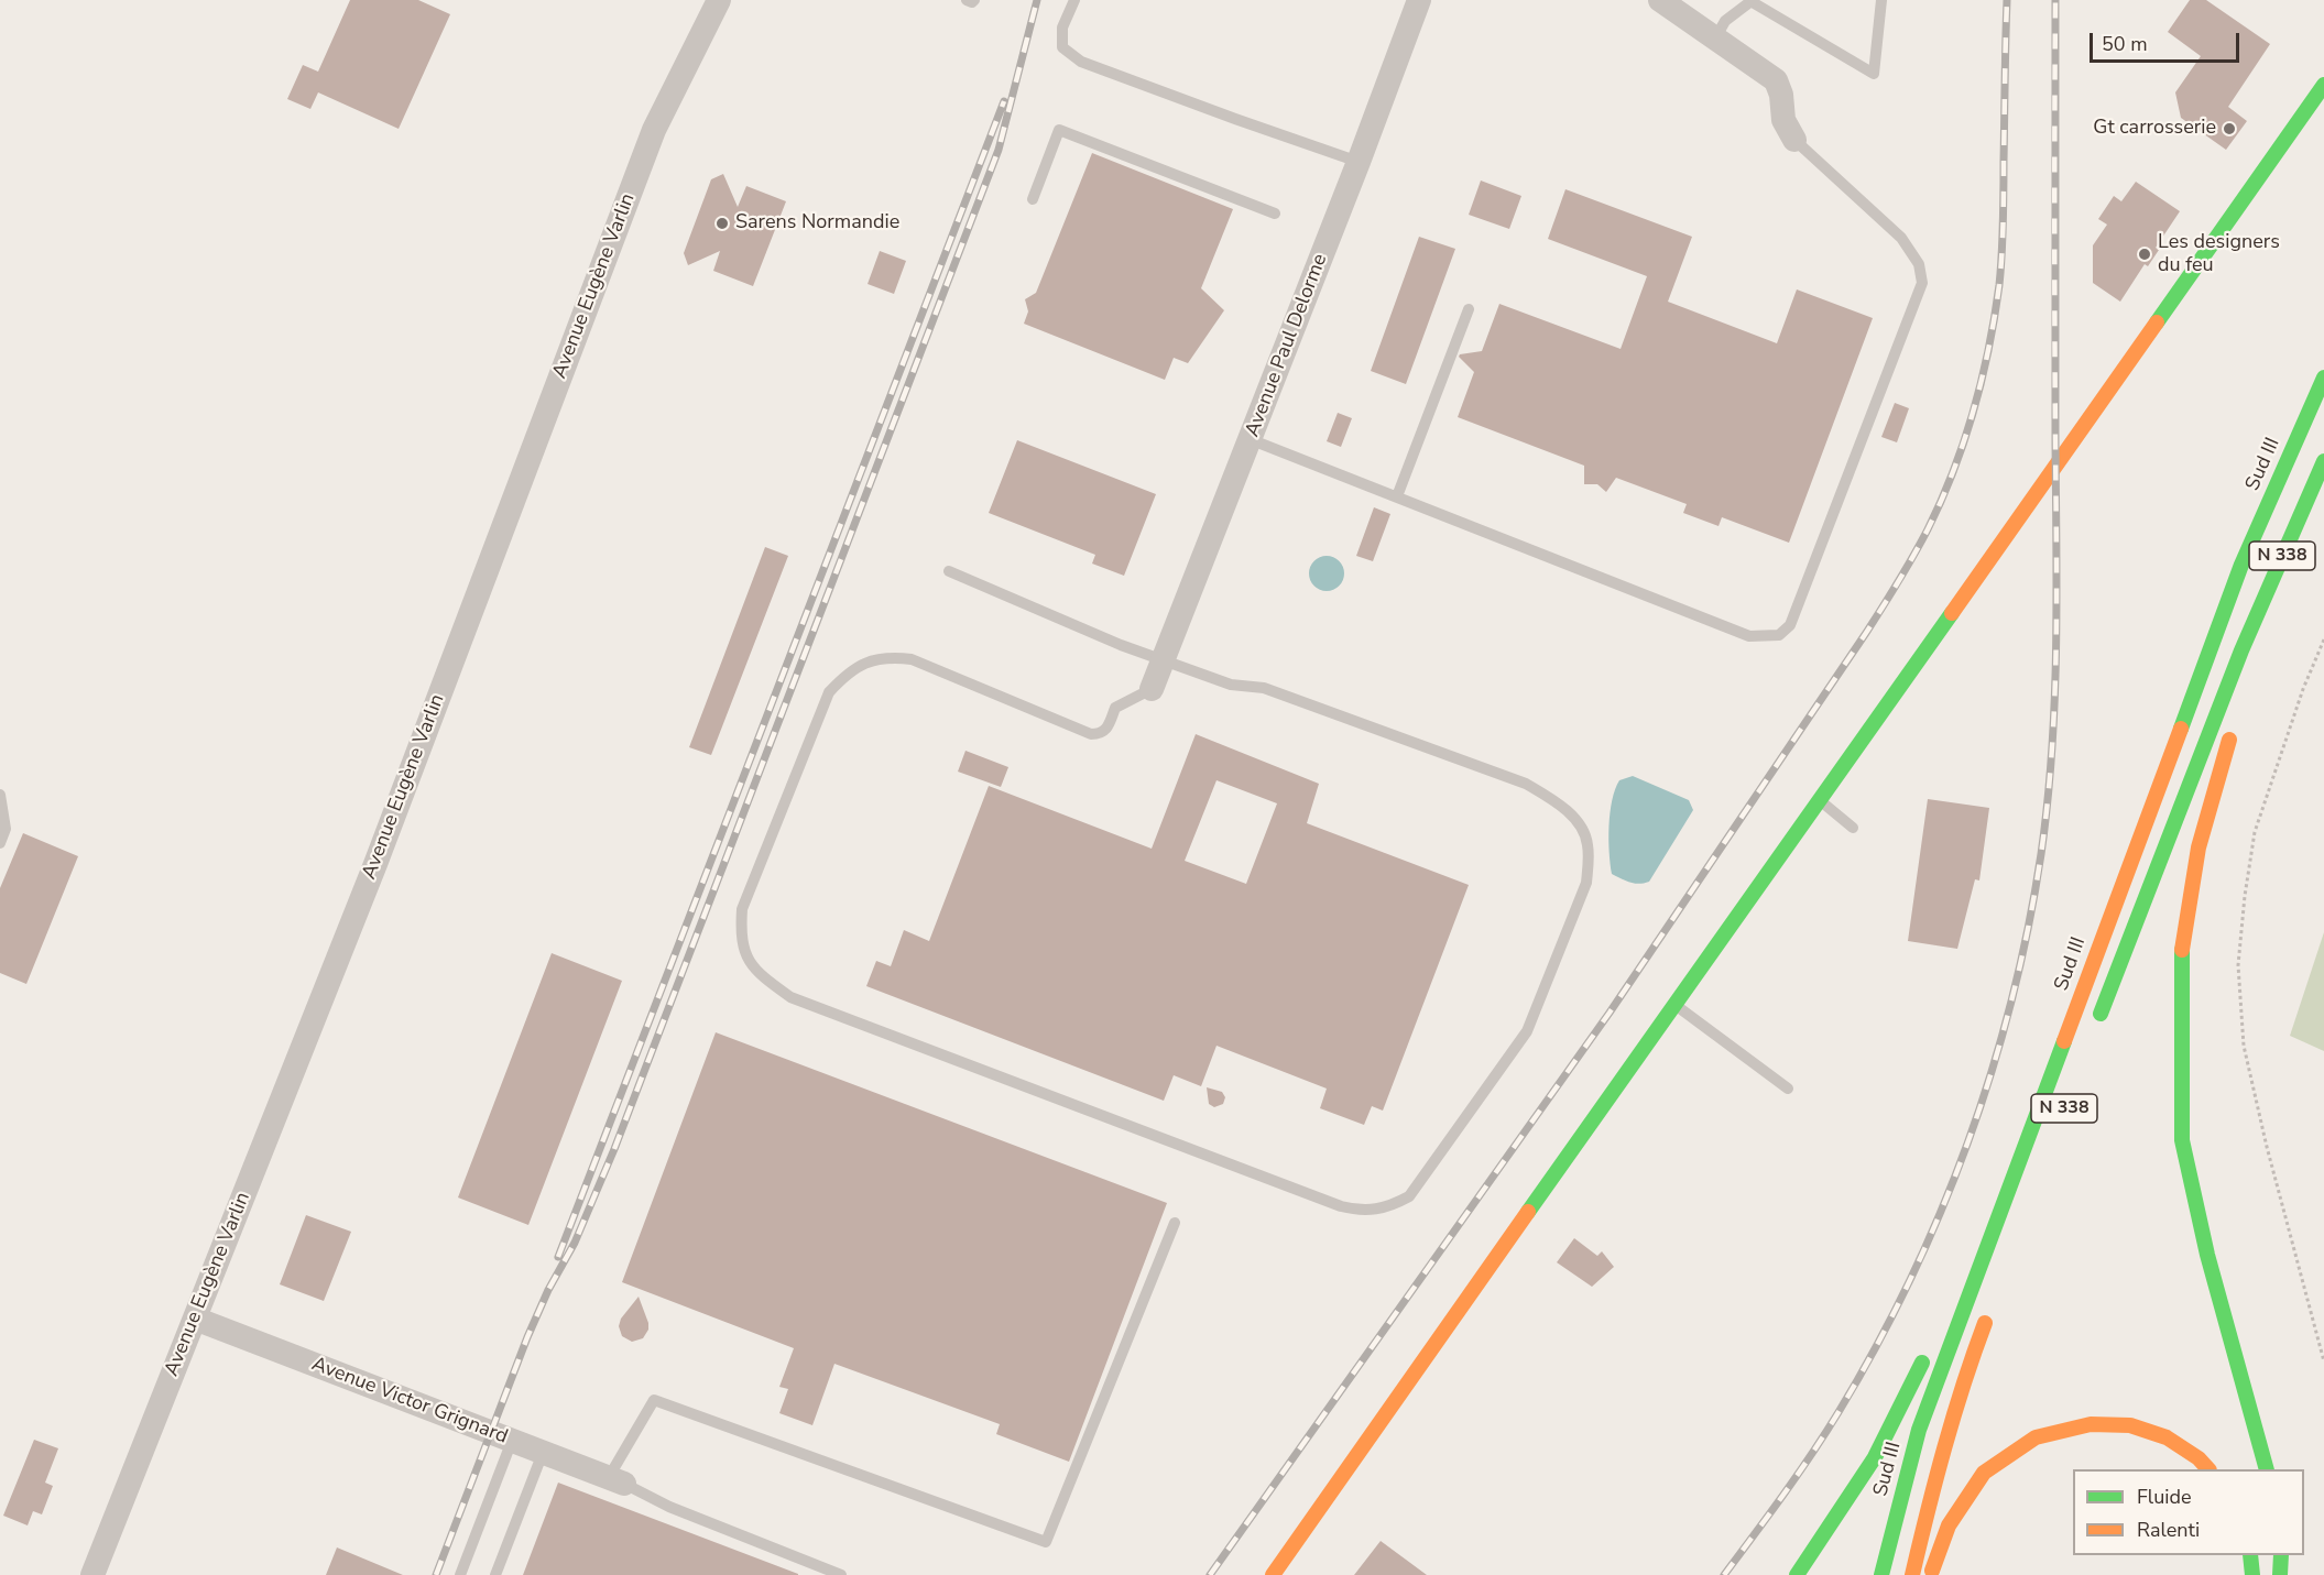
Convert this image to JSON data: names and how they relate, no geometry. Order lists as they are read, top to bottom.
{
  "streets": {
    "main road": ["Sud III", "N 338"],
    "street": ["Avenue Eugène Varlin", "Avenue Paul Delorme", "Avenue Victor Grignard"]
  },
  "crossings": [
    ["Avenue Eugène Varlin", "Avenue Victor Grignard"]
  ],
  "places": ["Gt carrosserie", "Sarens Normandie", "Les designers du feu"],
  "legend": ["Fluide", "Ralenti"],
  "scale_bar": "50 m"
}
